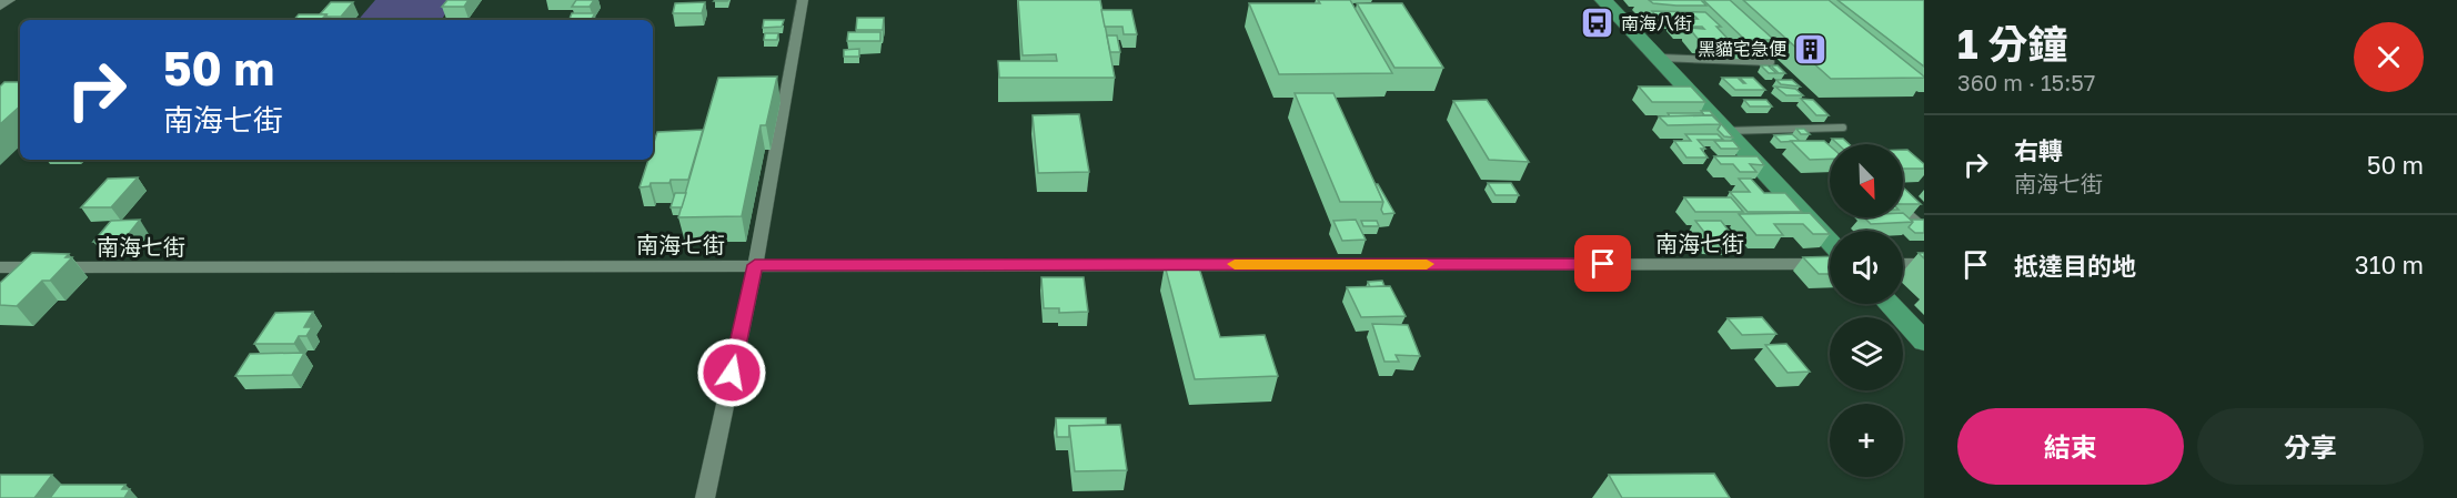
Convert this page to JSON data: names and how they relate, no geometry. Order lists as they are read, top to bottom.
{
  "streets": {
    "street": ["南海七街"]
  },
  "places": {
    "bus stop": ["南海八街"],
    "building": ["黑貓宅急便"]
  },
  "north": "bottom right",
  "page": {
    "heading": ["1 分鐘", "360 m · 15:57"],
    "turn": ["50 m", "南海七街"],
    "list": [
      {
        "name": "右轉",
        "note": "南海七街",
        "value": "50 m"
      },
      {
        "name": "抵達目的地",
        "value": "310 m"
      }
    ],
    "map_buttons": "+",
    "buttons": ["結束", "分享"]
  }
}
